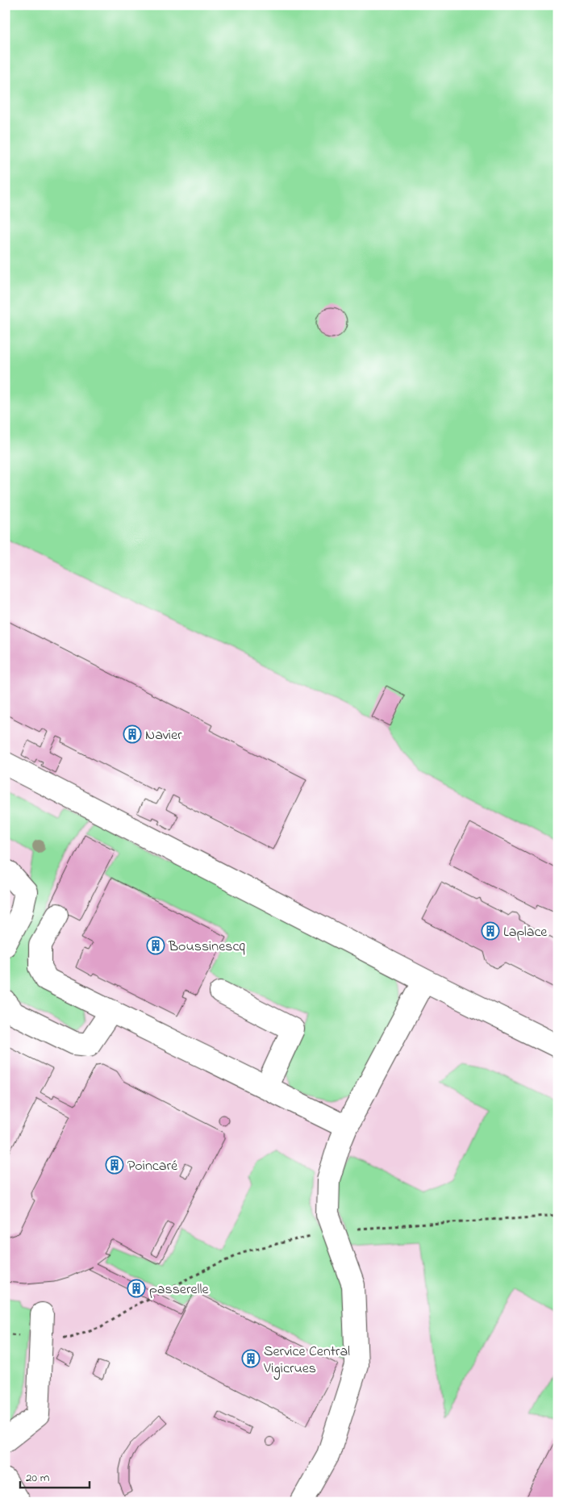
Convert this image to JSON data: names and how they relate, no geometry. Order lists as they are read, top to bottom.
{
  "places": {
    "building": [
      "Navier",
      "Laplace",
      "Boussinescq",
      "Poincaré",
      "passerelle",
      "Service Central Vigicrues"
    ]
  },
  "scale_bar": "20 m"
}
